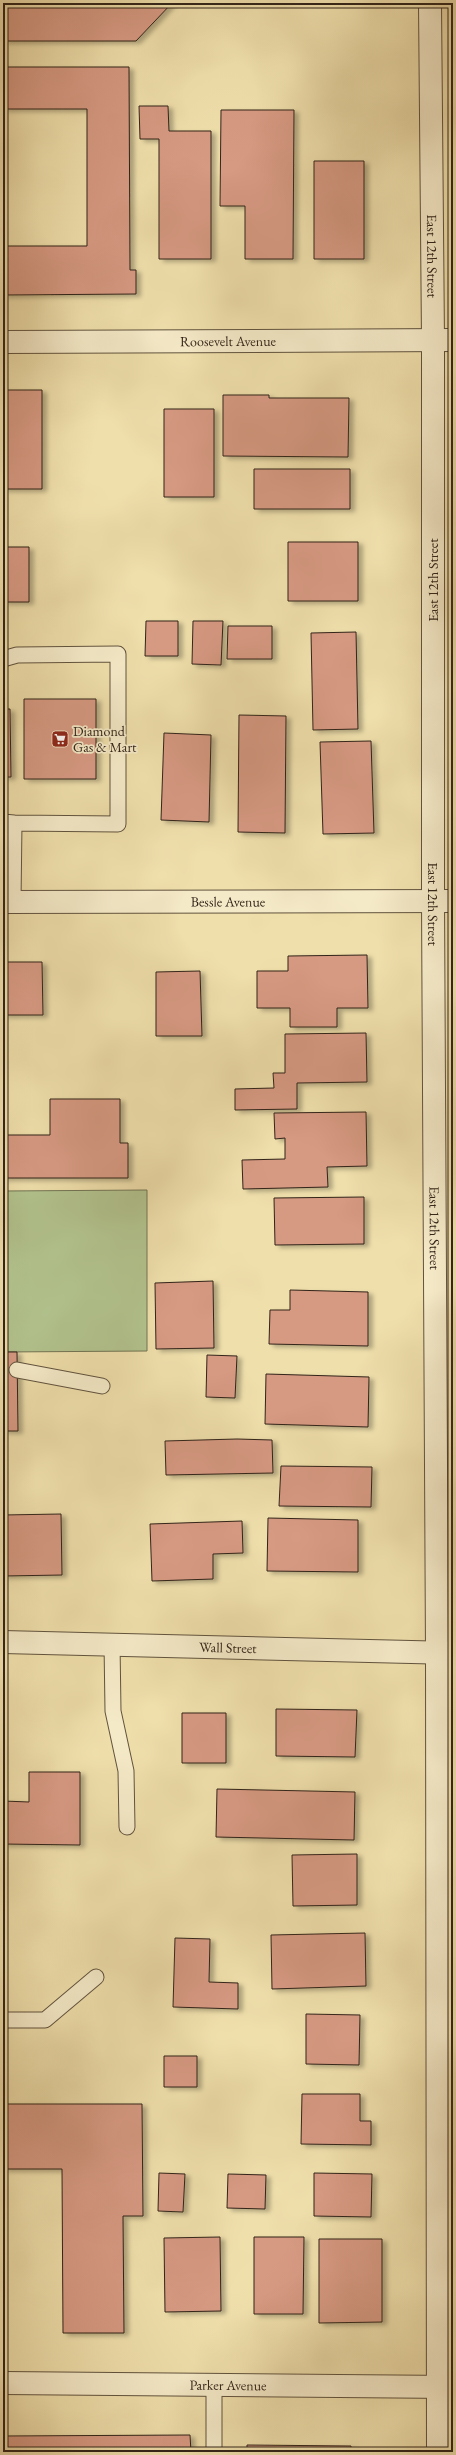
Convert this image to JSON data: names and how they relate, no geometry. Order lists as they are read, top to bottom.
{
  "streets": {
    "street": [
      "East 12th Street",
      "Roosevelt Avenue",
      "Bessle Avenue",
      "Wall Street",
      "Parker Avenue"
    ]
  },
  "crossings": [
    ["East 12th Street", "Roosevelt Avenue"],
    ["East 12th Street", "Bessle Avenue"],
    ["East 12th Street", "Wall Street"],
    ["East 12th Street", "Parker Avenue"]
  ],
  "places": {
    "supermarket": ["Diamond Gas & Mart"]
  }
}
